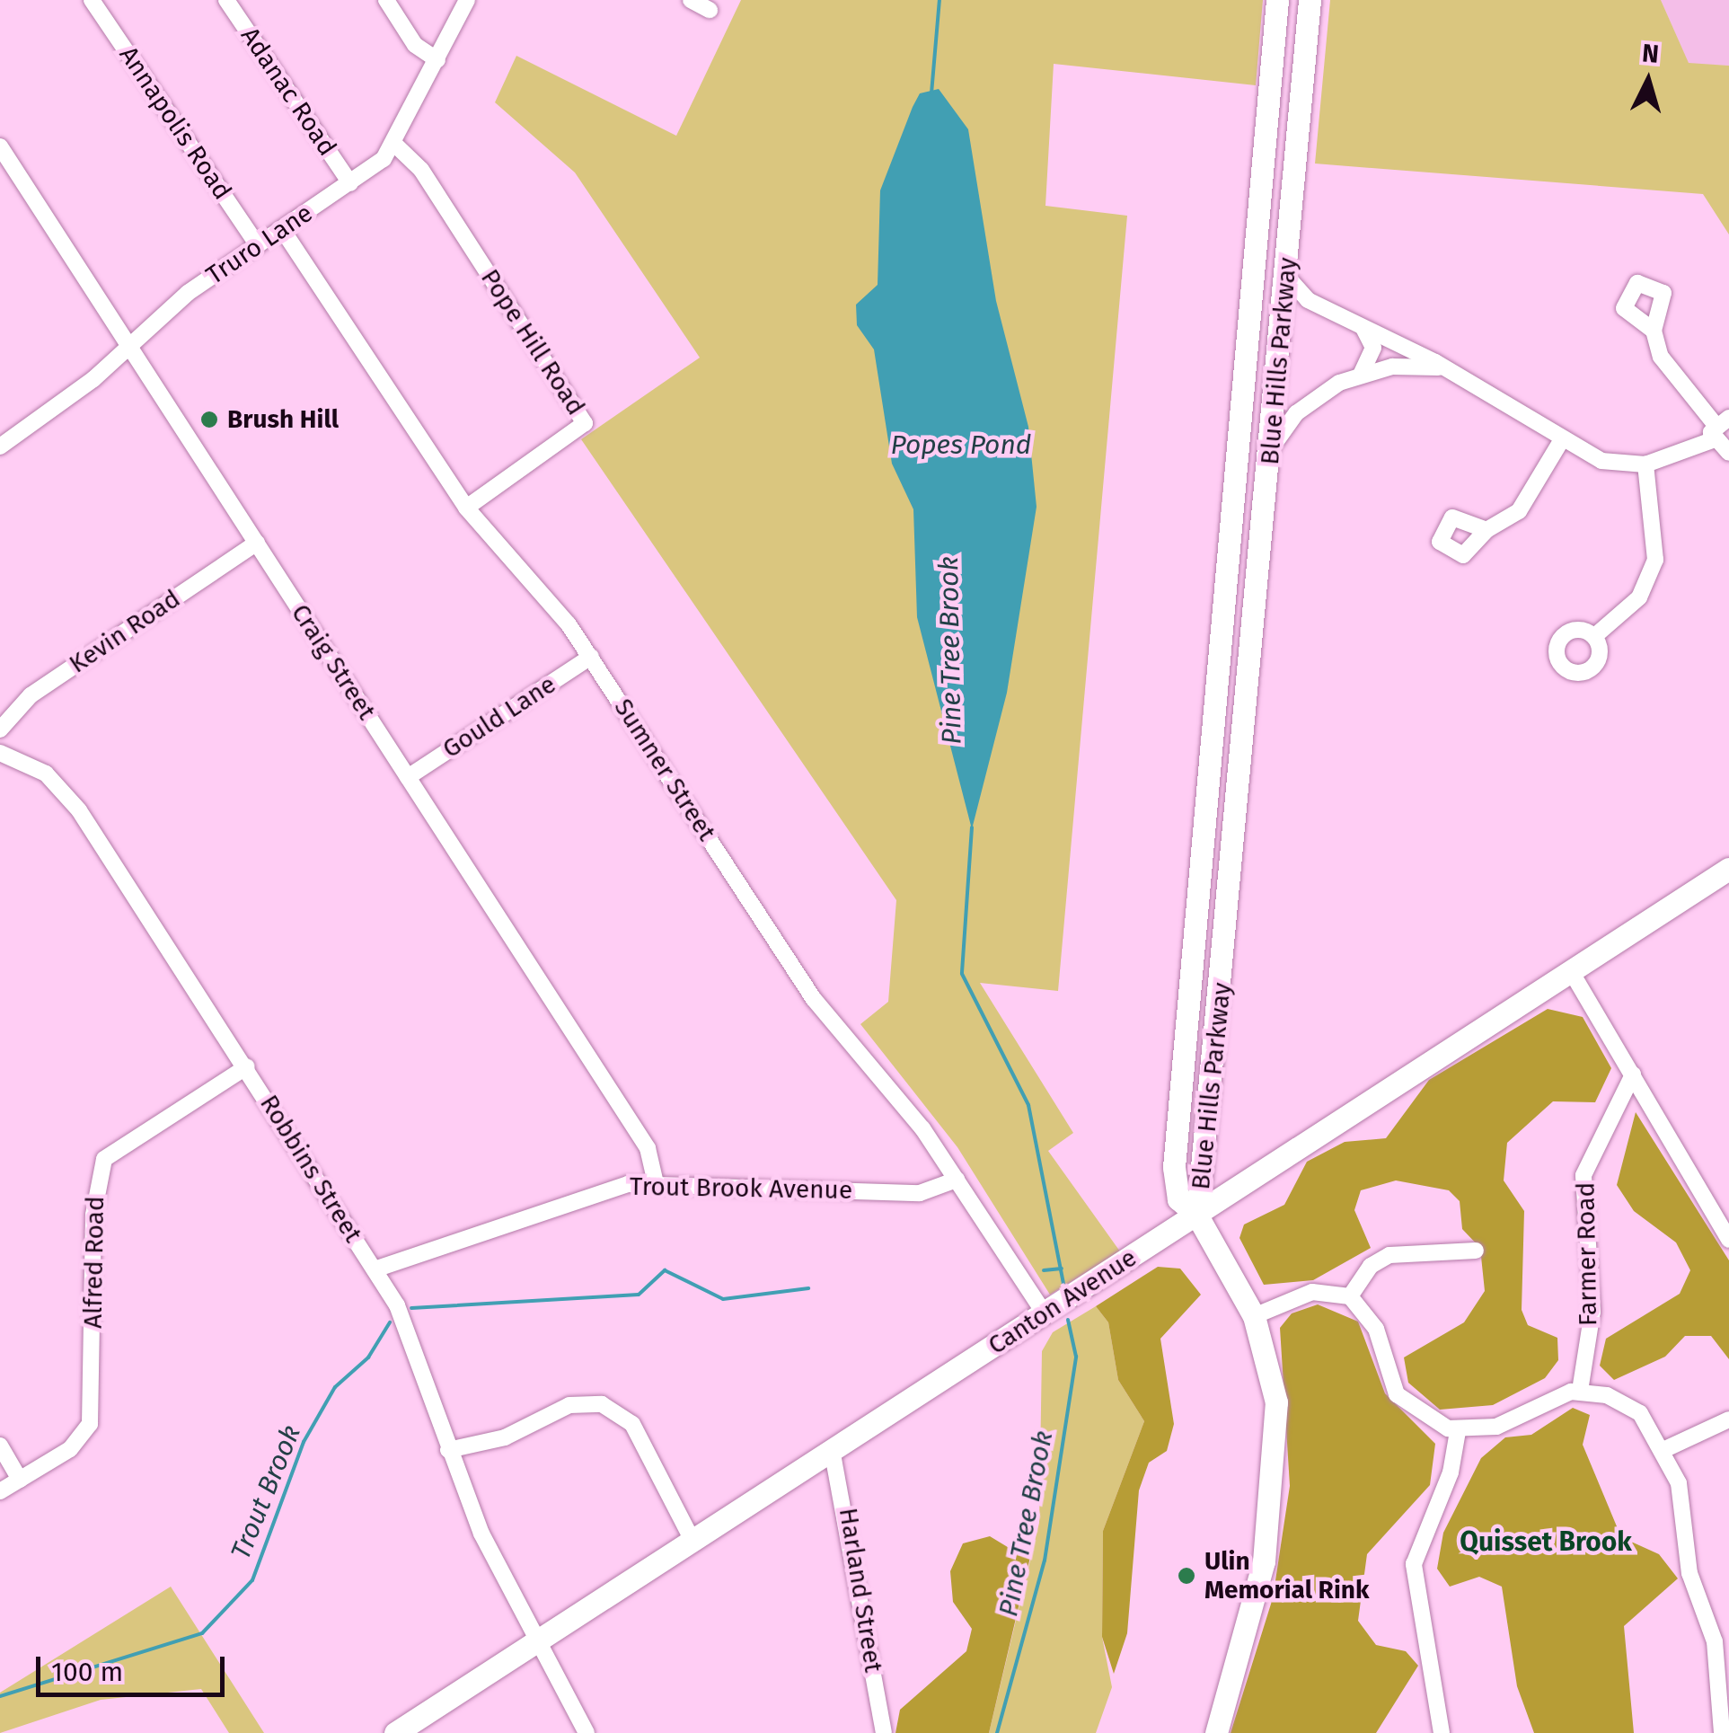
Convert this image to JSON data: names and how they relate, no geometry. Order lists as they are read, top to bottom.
{
  "streets": {
    "main road": ["Blue Hills Parkway", "Canton Avenue"],
    "street": [
      "Adanac Road",
      "Annapolis Road",
      "Truro Lane",
      "Pope Hill Road",
      "Kevin Road",
      "Craig Street",
      "Gould Lane",
      "Sumner Street",
      "Robbins Street",
      "Trout Brook Avenue",
      "Farmer Road",
      "Alfred Road",
      "Harland Street"
    ]
  },
  "crossings": [
    ["Adanac Road", "Truro Lane"],
    ["Annapolis Road", "Truro Lane"],
    ["Truro Lane", "Pope Hill Road"],
    ["Truro Lane", "Craig Street"],
    ["Truro Lane", "Sumner Street"],
    ["Pope Hill Road", "Sumner Street"],
    ["Blue Hills Parkway", "Canton Avenue"],
    ["Kevin Road", "Craig Street"],
    ["Craig Street", "Gould Lane"],
    ["Craig Street", "Trout Brook Avenue"],
    ["Gould Lane", "Sumner Street"],
    ["Sumner Street", "Trout Brook Avenue"],
    ["Sumner Street", "Canton Avenue"],
    ["Robbins Street", "Trout Brook Avenue"],
    ["Robbins Street", "Alfred Road"],
    ["Robbins Street", "Canton Avenue"],
    ["Canton Avenue", "Harland Street"]
  ],
  "districts": ["Quisset Brook"],
  "water": ["Popes Pond", "Pine Tree Brook", "Trout Brook"],
  "places": ["Brush Hill", "Ulin Memorial Rink"],
  "scale_bar": "100 m",
  "north": "top"
}
